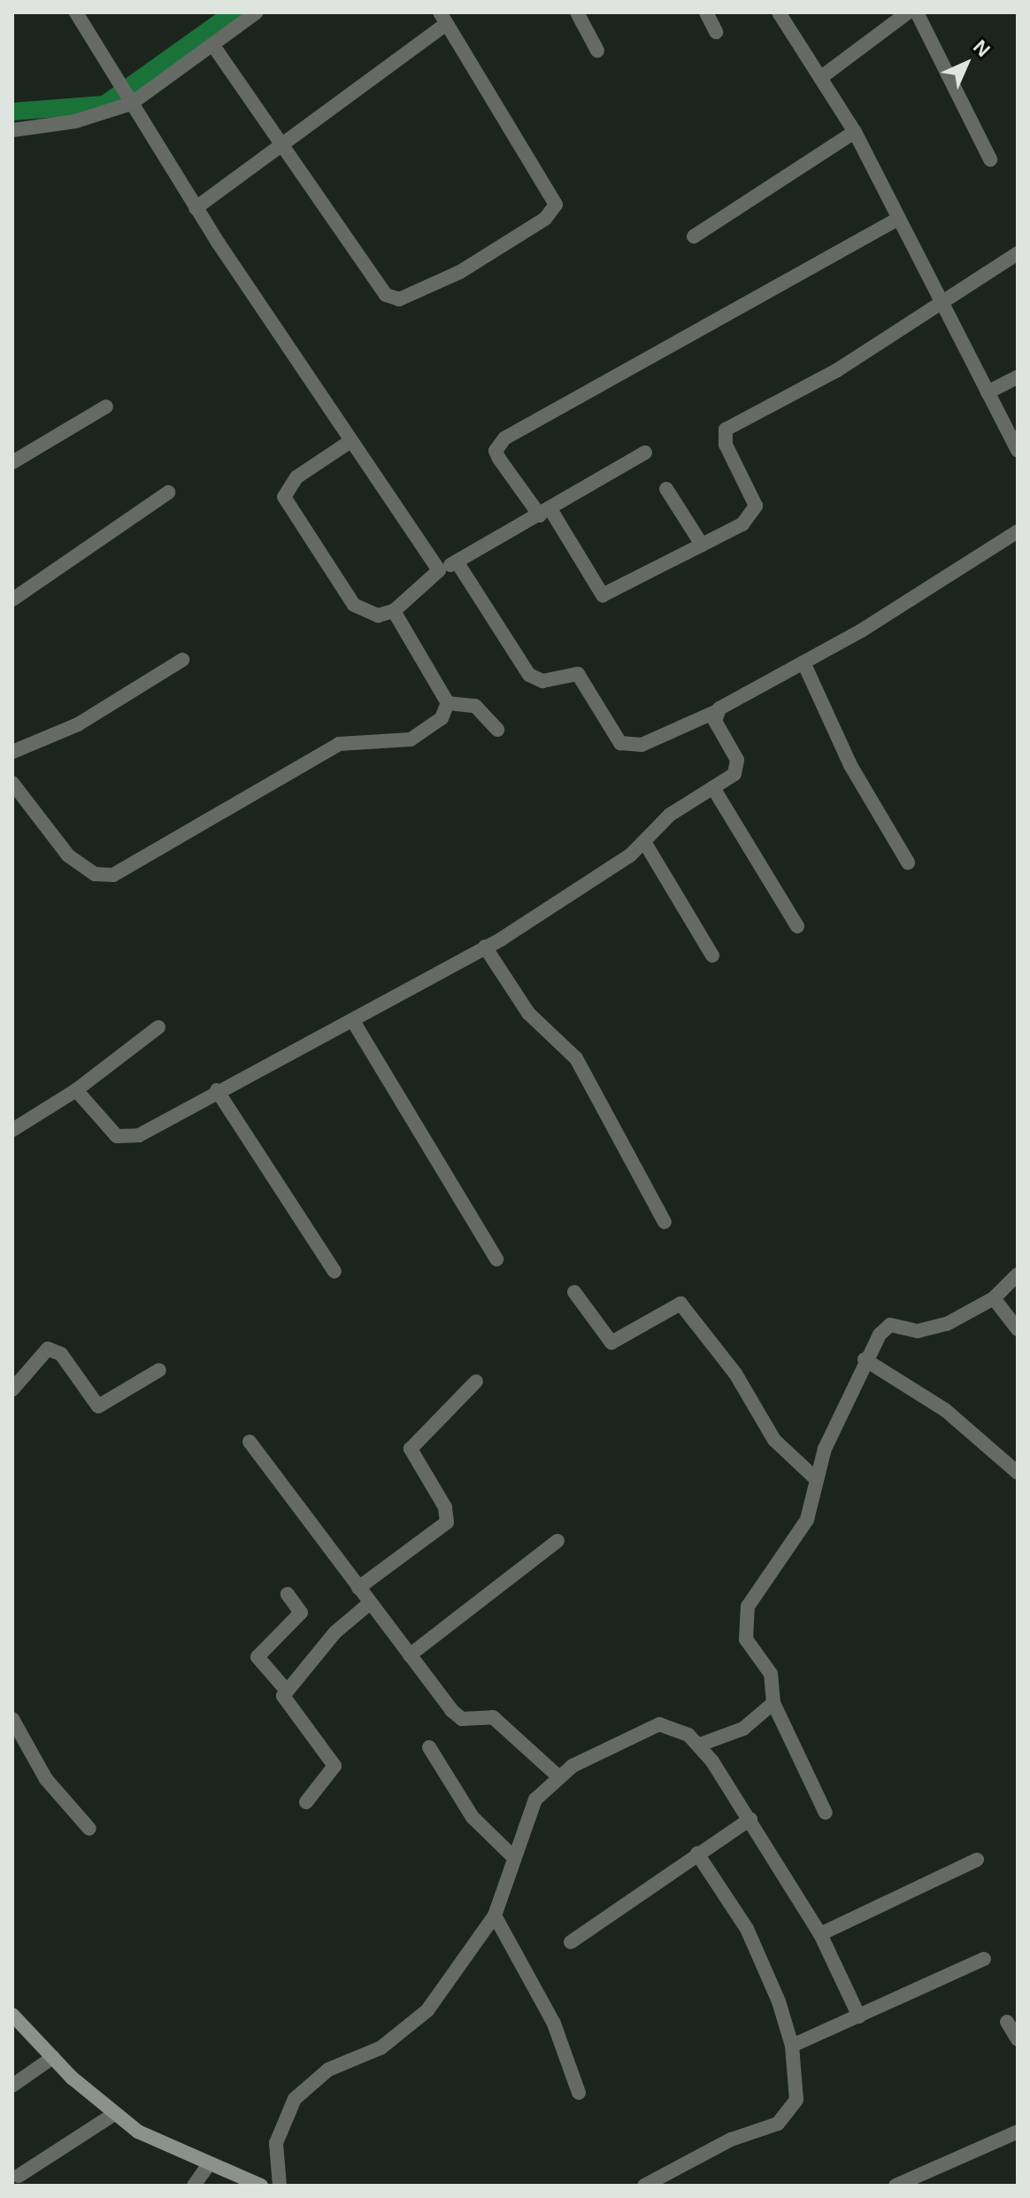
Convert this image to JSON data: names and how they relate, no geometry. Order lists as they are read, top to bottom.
{
  "north": "top right"
}
